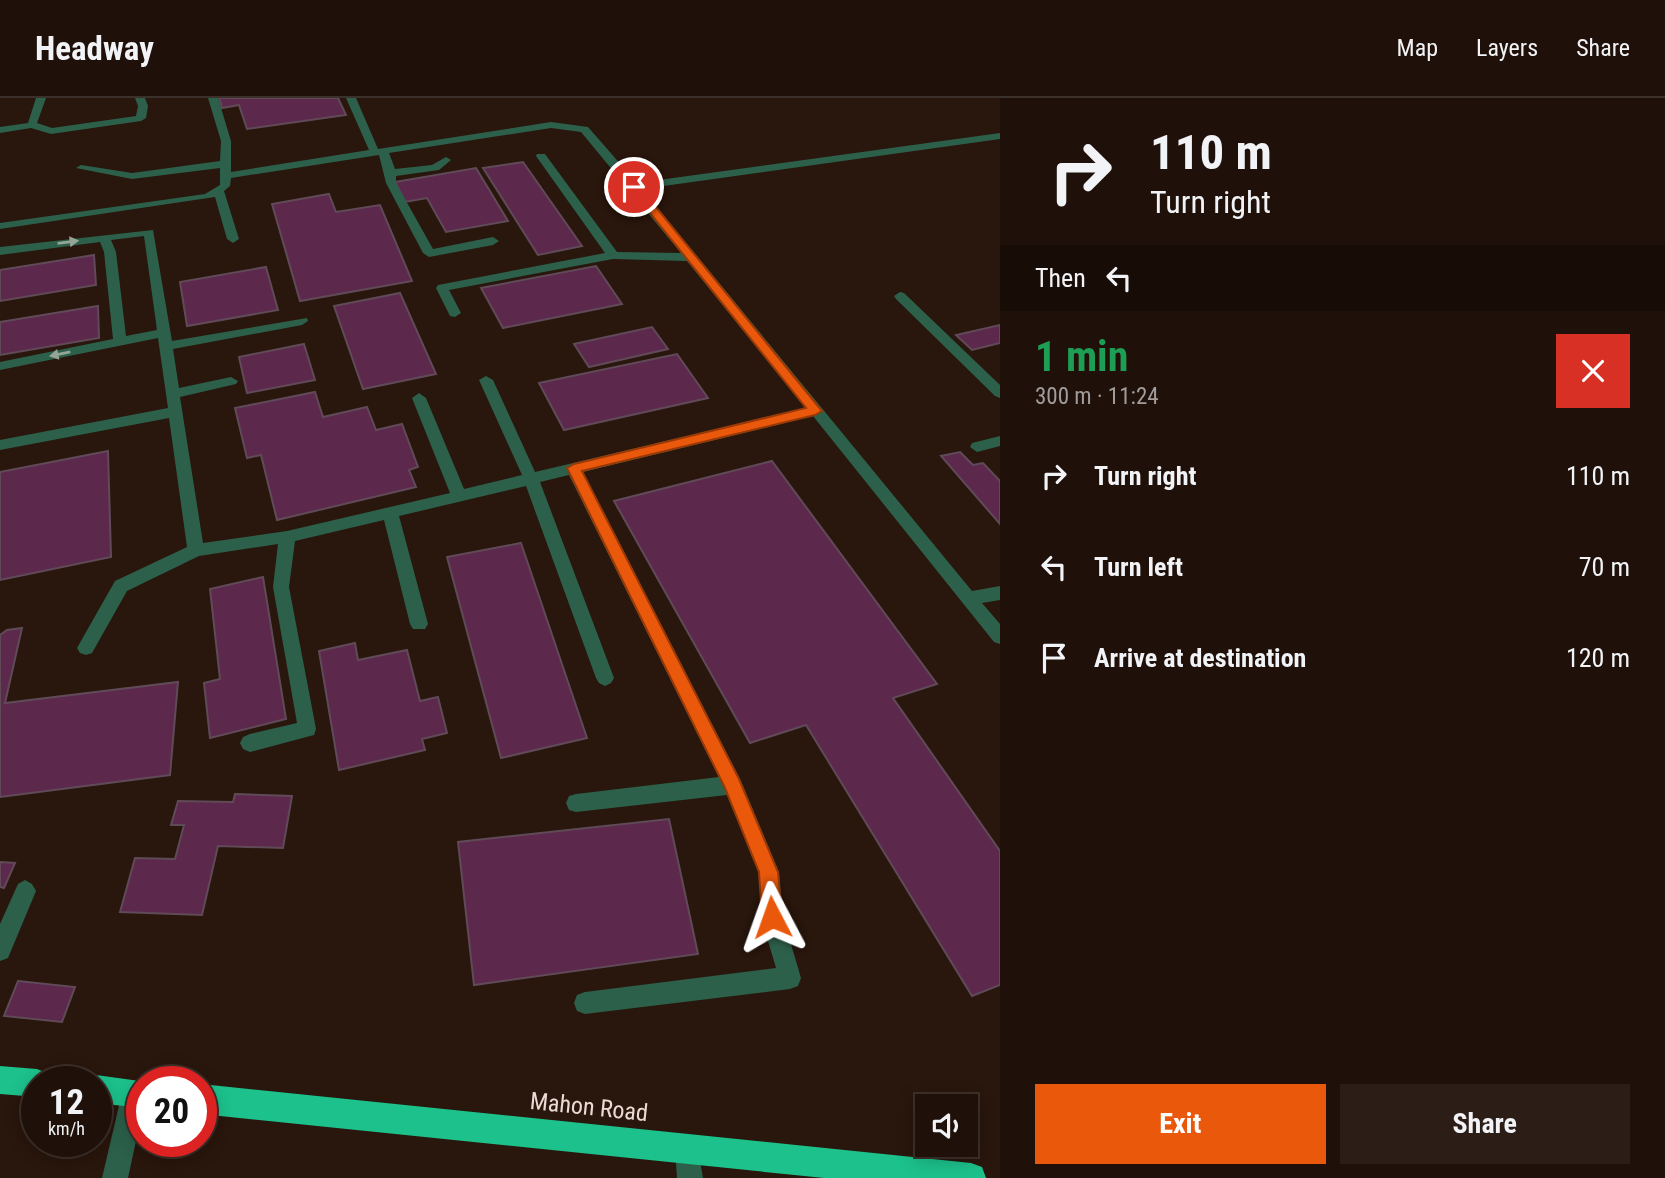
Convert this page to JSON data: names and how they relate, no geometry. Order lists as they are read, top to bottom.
{
  "streets": {
    "highway": ["Mahon Road"]
  },
  "page": {
    "header": "Headway",
    "nav": ["Map", "Layers", "Share"],
    "turn": ["110 m", "Turn right"],
    "then": "Then",
    "heading": ["1 min", "300 m · 11:24"],
    "list": [
      {
        "name": "Turn right",
        "value": "110 m"
      },
      {
        "name": "Turn left",
        "value": "70 m"
      },
      {
        "name": "Arrive at destination",
        "value": "120 m"
      }
    ],
    "speed": "12 km/h",
    "limit": "20",
    "buttons": ["Exit", "Share"]
  }
}
